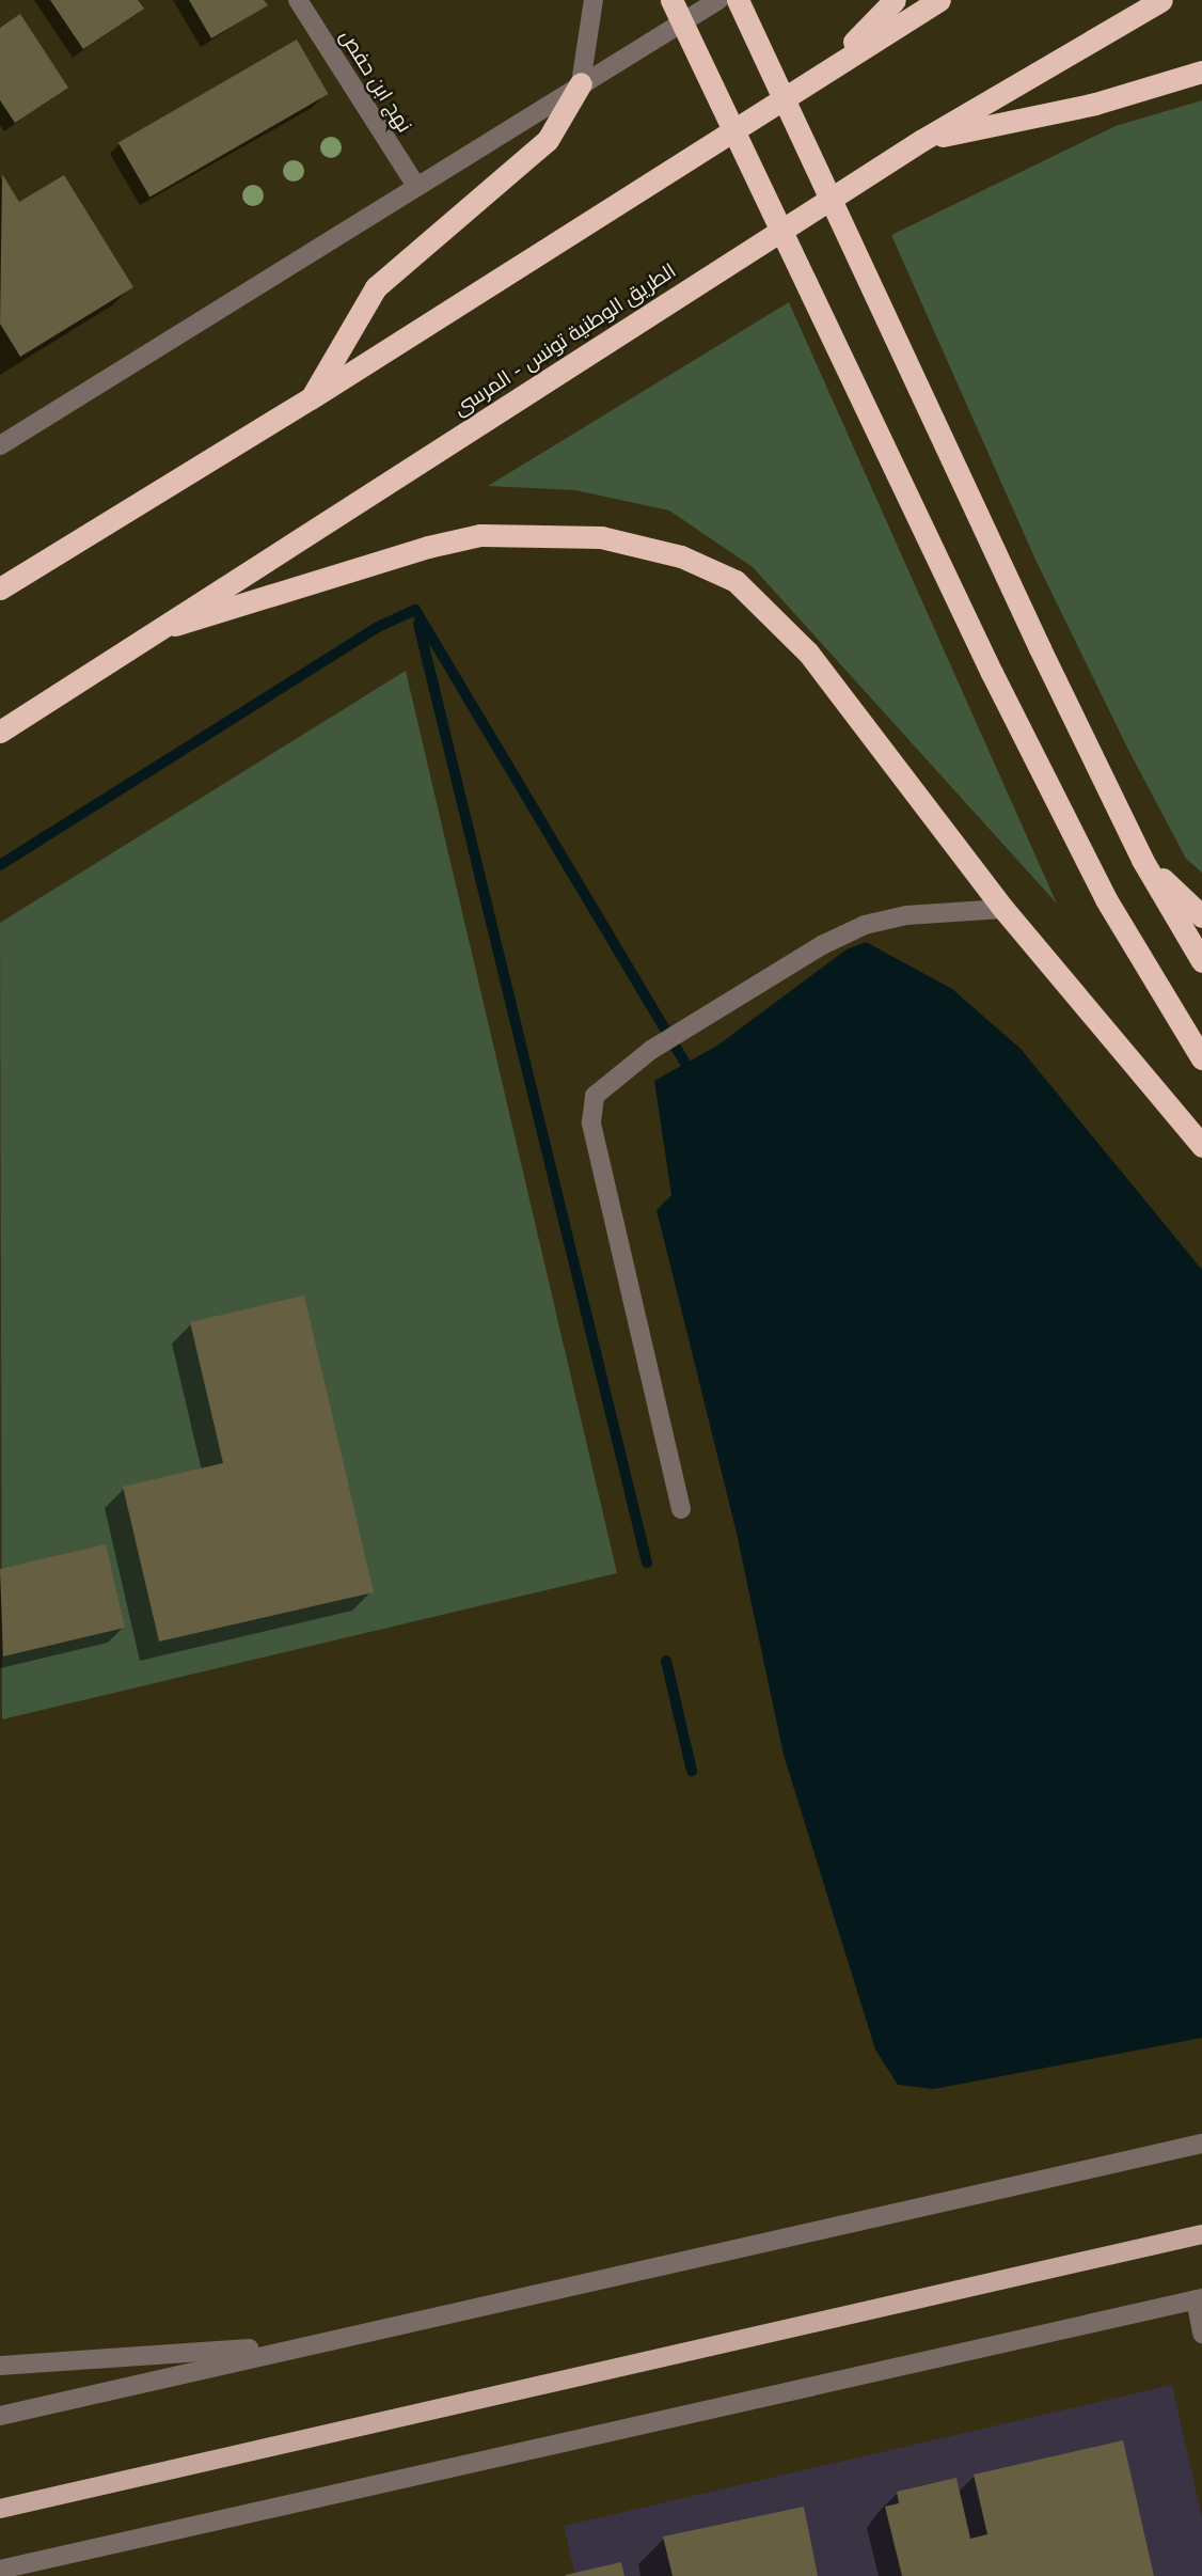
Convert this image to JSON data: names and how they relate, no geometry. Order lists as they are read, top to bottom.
{
  "streets": {
    "highway": ["الطريق الوطنية تونس - المرسى"],
    "street": ["نهج ابن حفص"]
  }
}
